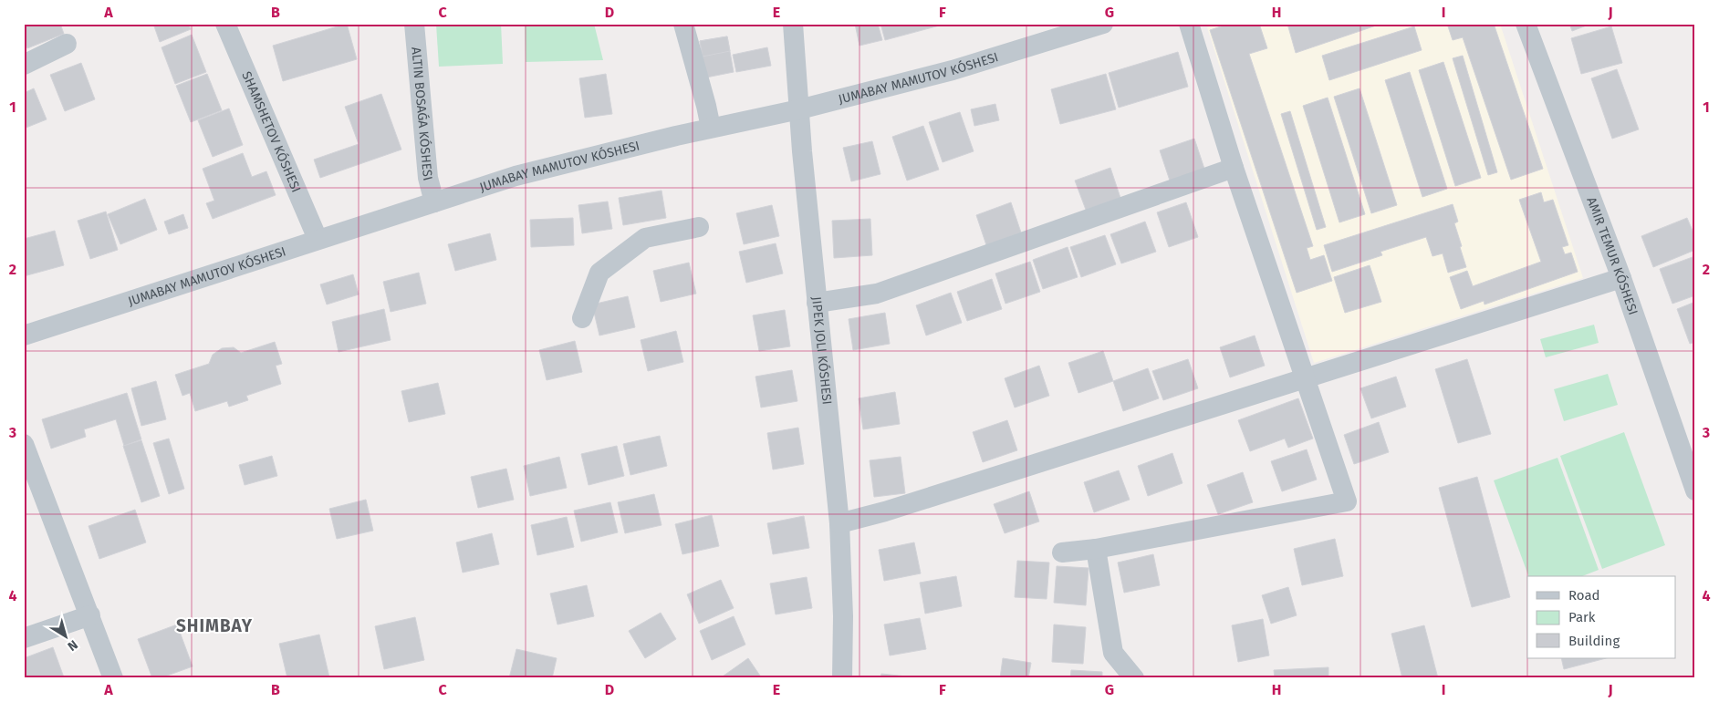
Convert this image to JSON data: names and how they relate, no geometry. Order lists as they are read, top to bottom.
{
  "streets": {
    "street": ["JUMABAY MAMUTOV KÓSHESI", "SHAMSHETOV KÓSHESI", "AMIR TEMUR KÓSHESI"]
  },
  "crossings": [
    ["JUMABAY MAMUTOV KÓSHESI", "SHAMSHETOV KÓSHESI"]
  ],
  "districts": ["SHIMBAY"],
  "legend": ["Road", "Park", "Building"],
  "north": "bottom right",
  "grid": {
    "columns": [
      "A",
      "B",
      "C",
      "D",
      "E",
      "F",
      "G",
      "H",
      "I",
      "J"
    ],
    "rows": [
      "1",
      "2",
      "3",
      "4"
    ]
  }
}
